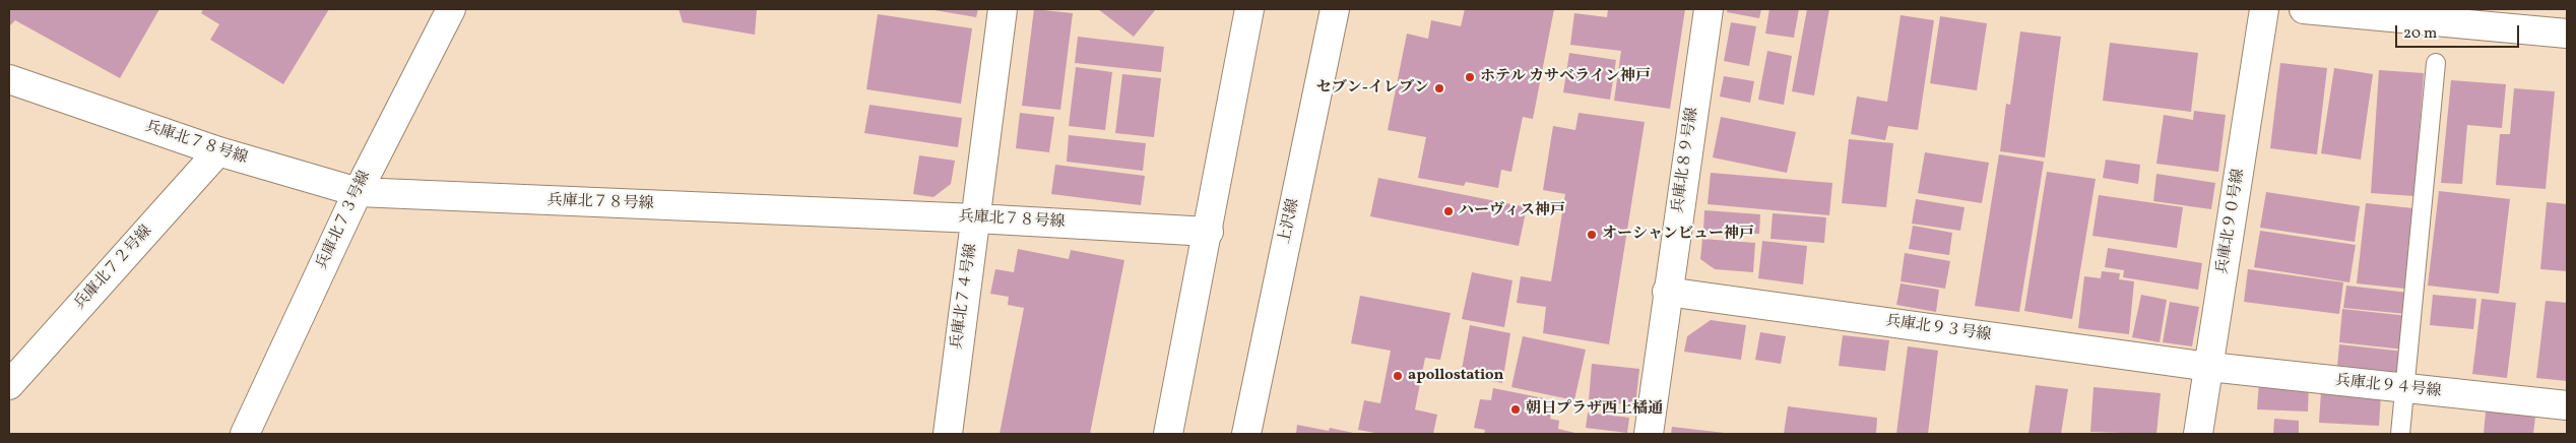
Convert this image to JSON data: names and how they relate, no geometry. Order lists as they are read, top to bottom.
{
  "streets": {
    "main road": [
      "兵庫北７８号線",
      "兵庫北８９号線",
      "兵庫北７３号線",
      "上沢線",
      "兵庫北９０号線",
      "兵庫北７２号線",
      "兵庫北７４号線",
      "兵庫北９３号線",
      "兵庫北９４号線"
    ]
  },
  "crossings": [
    ["兵庫北７８号線", "兵庫北７３号線"],
    ["兵庫北７８号線", "兵庫北７２号線"],
    ["兵庫北７８号線", "兵庫北７４号線"],
    ["兵庫北８９号線", "兵庫北９３号線"],
    ["兵庫北９０号線", "兵庫北９３号線"],
    ["兵庫北９０号線", "兵庫北９４号線"],
    ["兵庫北９３号線", "兵庫北９４号線"]
  ],
  "places": [
    "ホテル カサベライン神戸",
    "セブン-イレブン",
    "ハーヴィス神戸",
    "オーシャンビュー神戸",
    "apollostation",
    "朝日プラザ西上橘通"
  ],
  "scale_bar": "20 m"
}
